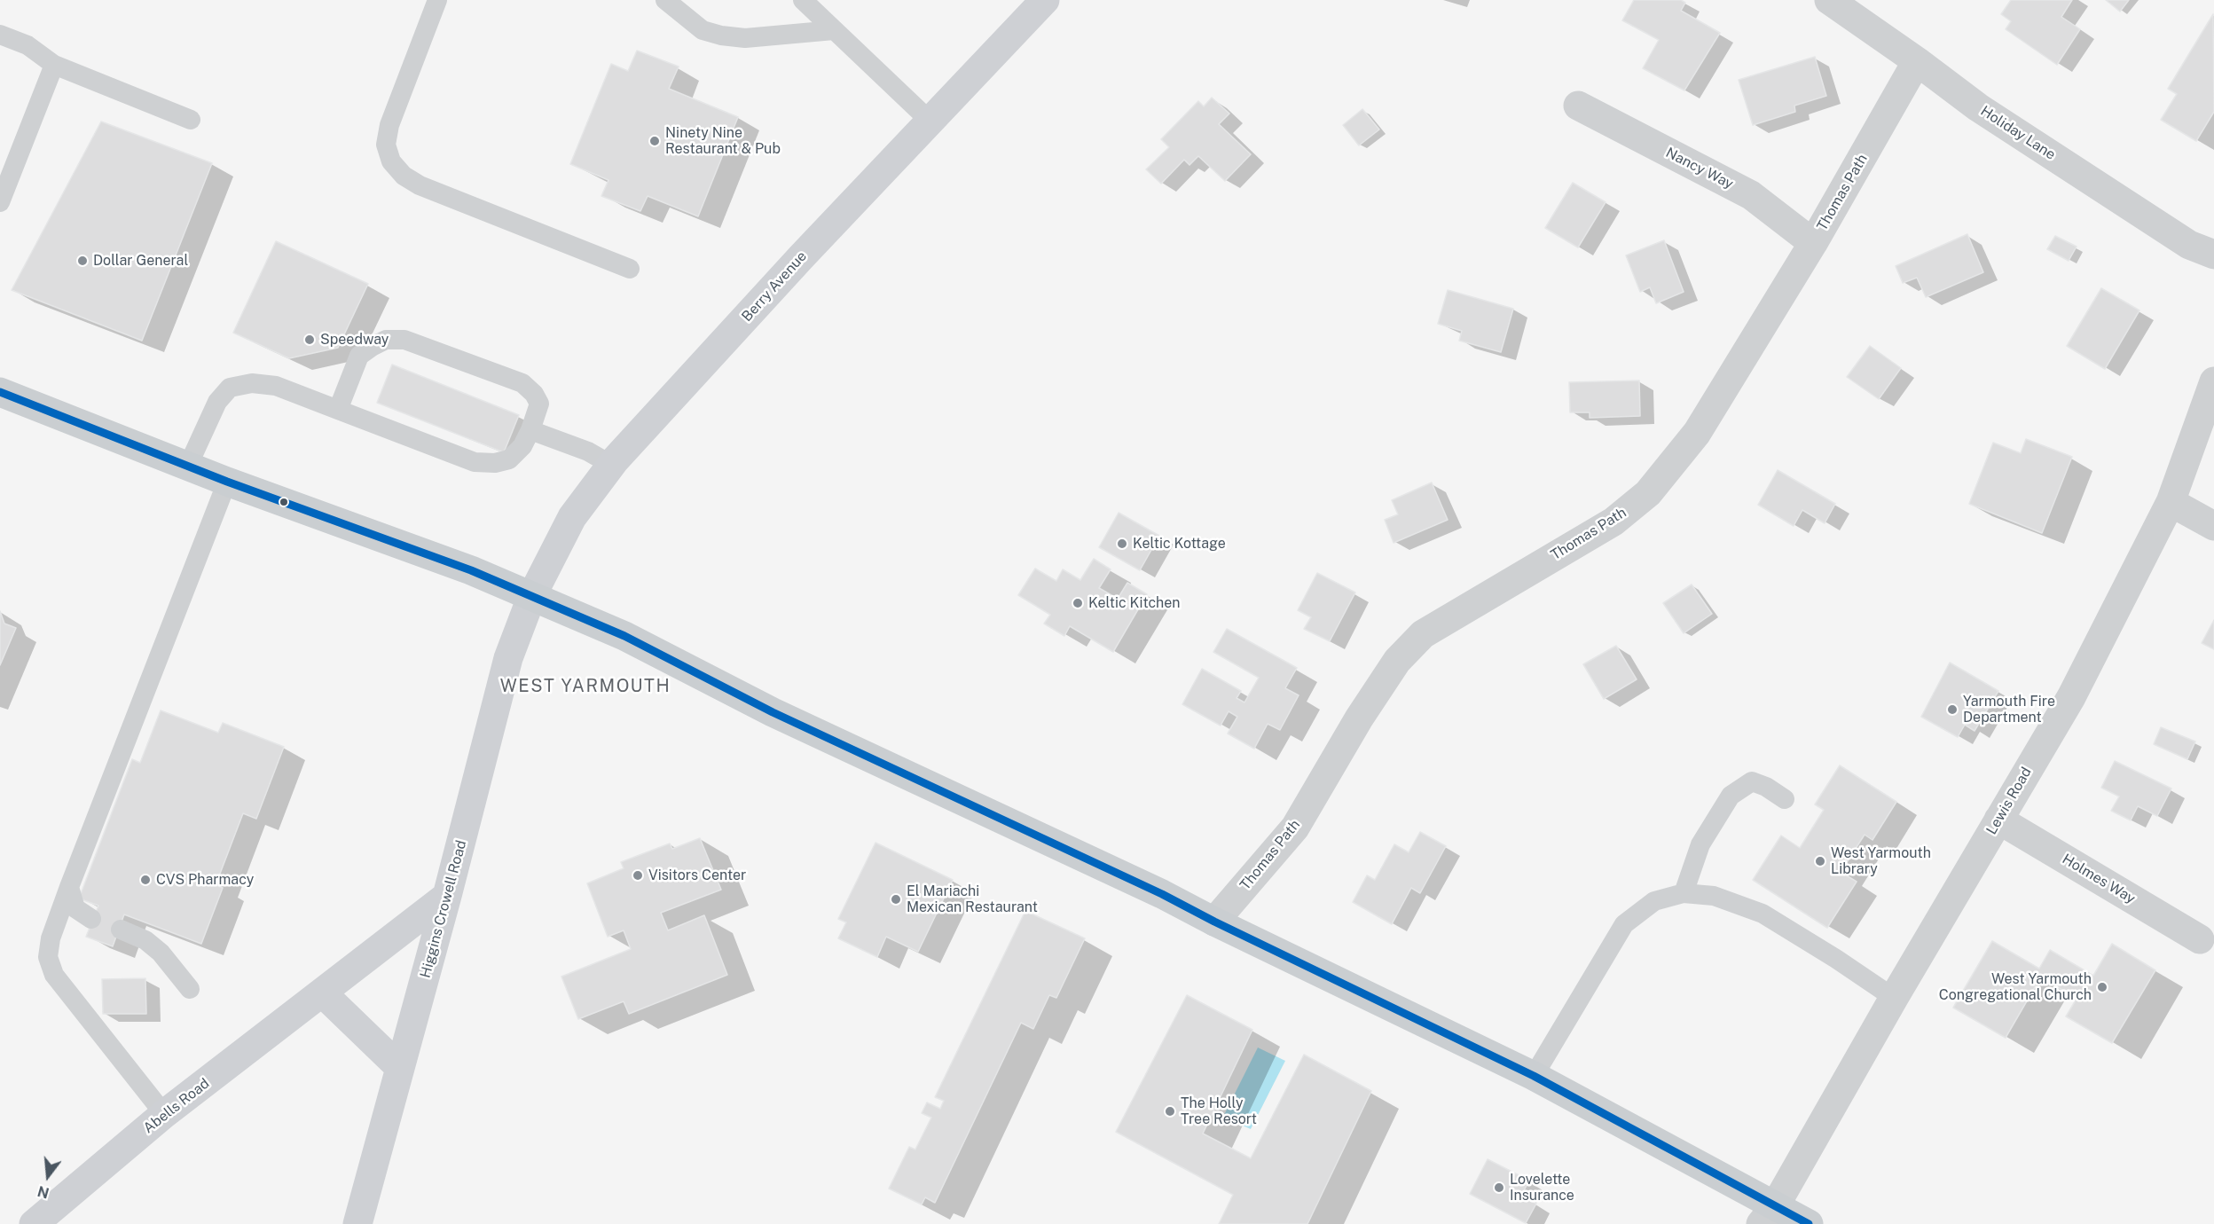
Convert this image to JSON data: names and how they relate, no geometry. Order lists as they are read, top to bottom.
{
  "streets": {
    "street": [
      "Holiday Lane",
      "Nancy Way",
      "Thomas Path",
      "Berry Avenue",
      "Lewis Road",
      "Holmes Way",
      "Higgins Crowell Road",
      "Abells Road"
    ]
  },
  "crossings": [
    ["Holiday Lane", "Thomas Path"],
    ["Nancy Way", "Thomas Path"],
    ["Berry Avenue", "Higgins Crowell Road"],
    ["Lewis Road", "Holmes Way"],
    ["Higgins Crowell Road", "Abells Road"]
  ],
  "districts": ["WEST YARMOUTH"],
  "places": [
    "Ninety Nine Restaurant & Pub",
    "Dollar General",
    "Speedway",
    "Keltic Kottage",
    "Keltic Kitchen",
    "Yarmouth Fire Department",
    "West Yarmouth Library",
    "Visitors Center",
    "CVS Pharmacy",
    "El Mariachi Mexican Restaurant",
    "West Yarmouth Congregational Church",
    "The Holly Tree Resort",
    "Lovelette Insurance"
  ],
  "north": "bottom"
}
